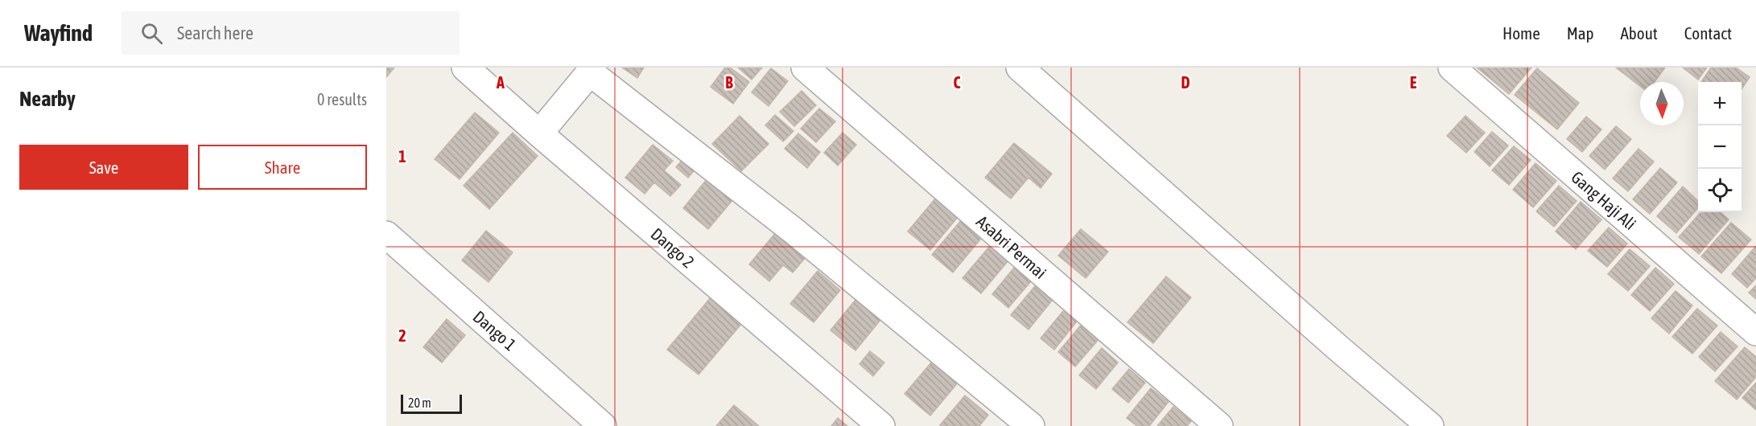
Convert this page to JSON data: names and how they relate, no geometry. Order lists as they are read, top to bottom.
{
  "streets": {
    "street": [
      "Gang Haji Ali",
      "Asabri Permai",
      "Dango 2",
      "Dango 1"
    ]
  },
  "scale_bar": "20 m",
  "north": "bottom",
  "page": {
    "header": "Wayfind",
    "search": "Search here",
    "nav": [
      "Home",
      "Map",
      "About",
      "Contact"
    ],
    "heading": ["Nearby", "0 results"],
    "map_buttons": ["+", "−"],
    "buttons": ["Save", "Share"],
    "scale": "20 m"
  },
  "grid": {
    "columns": [
      "A",
      "B",
      "C",
      "D",
      "E"
    ],
    "rows": ["1", "2"]
  }
}
